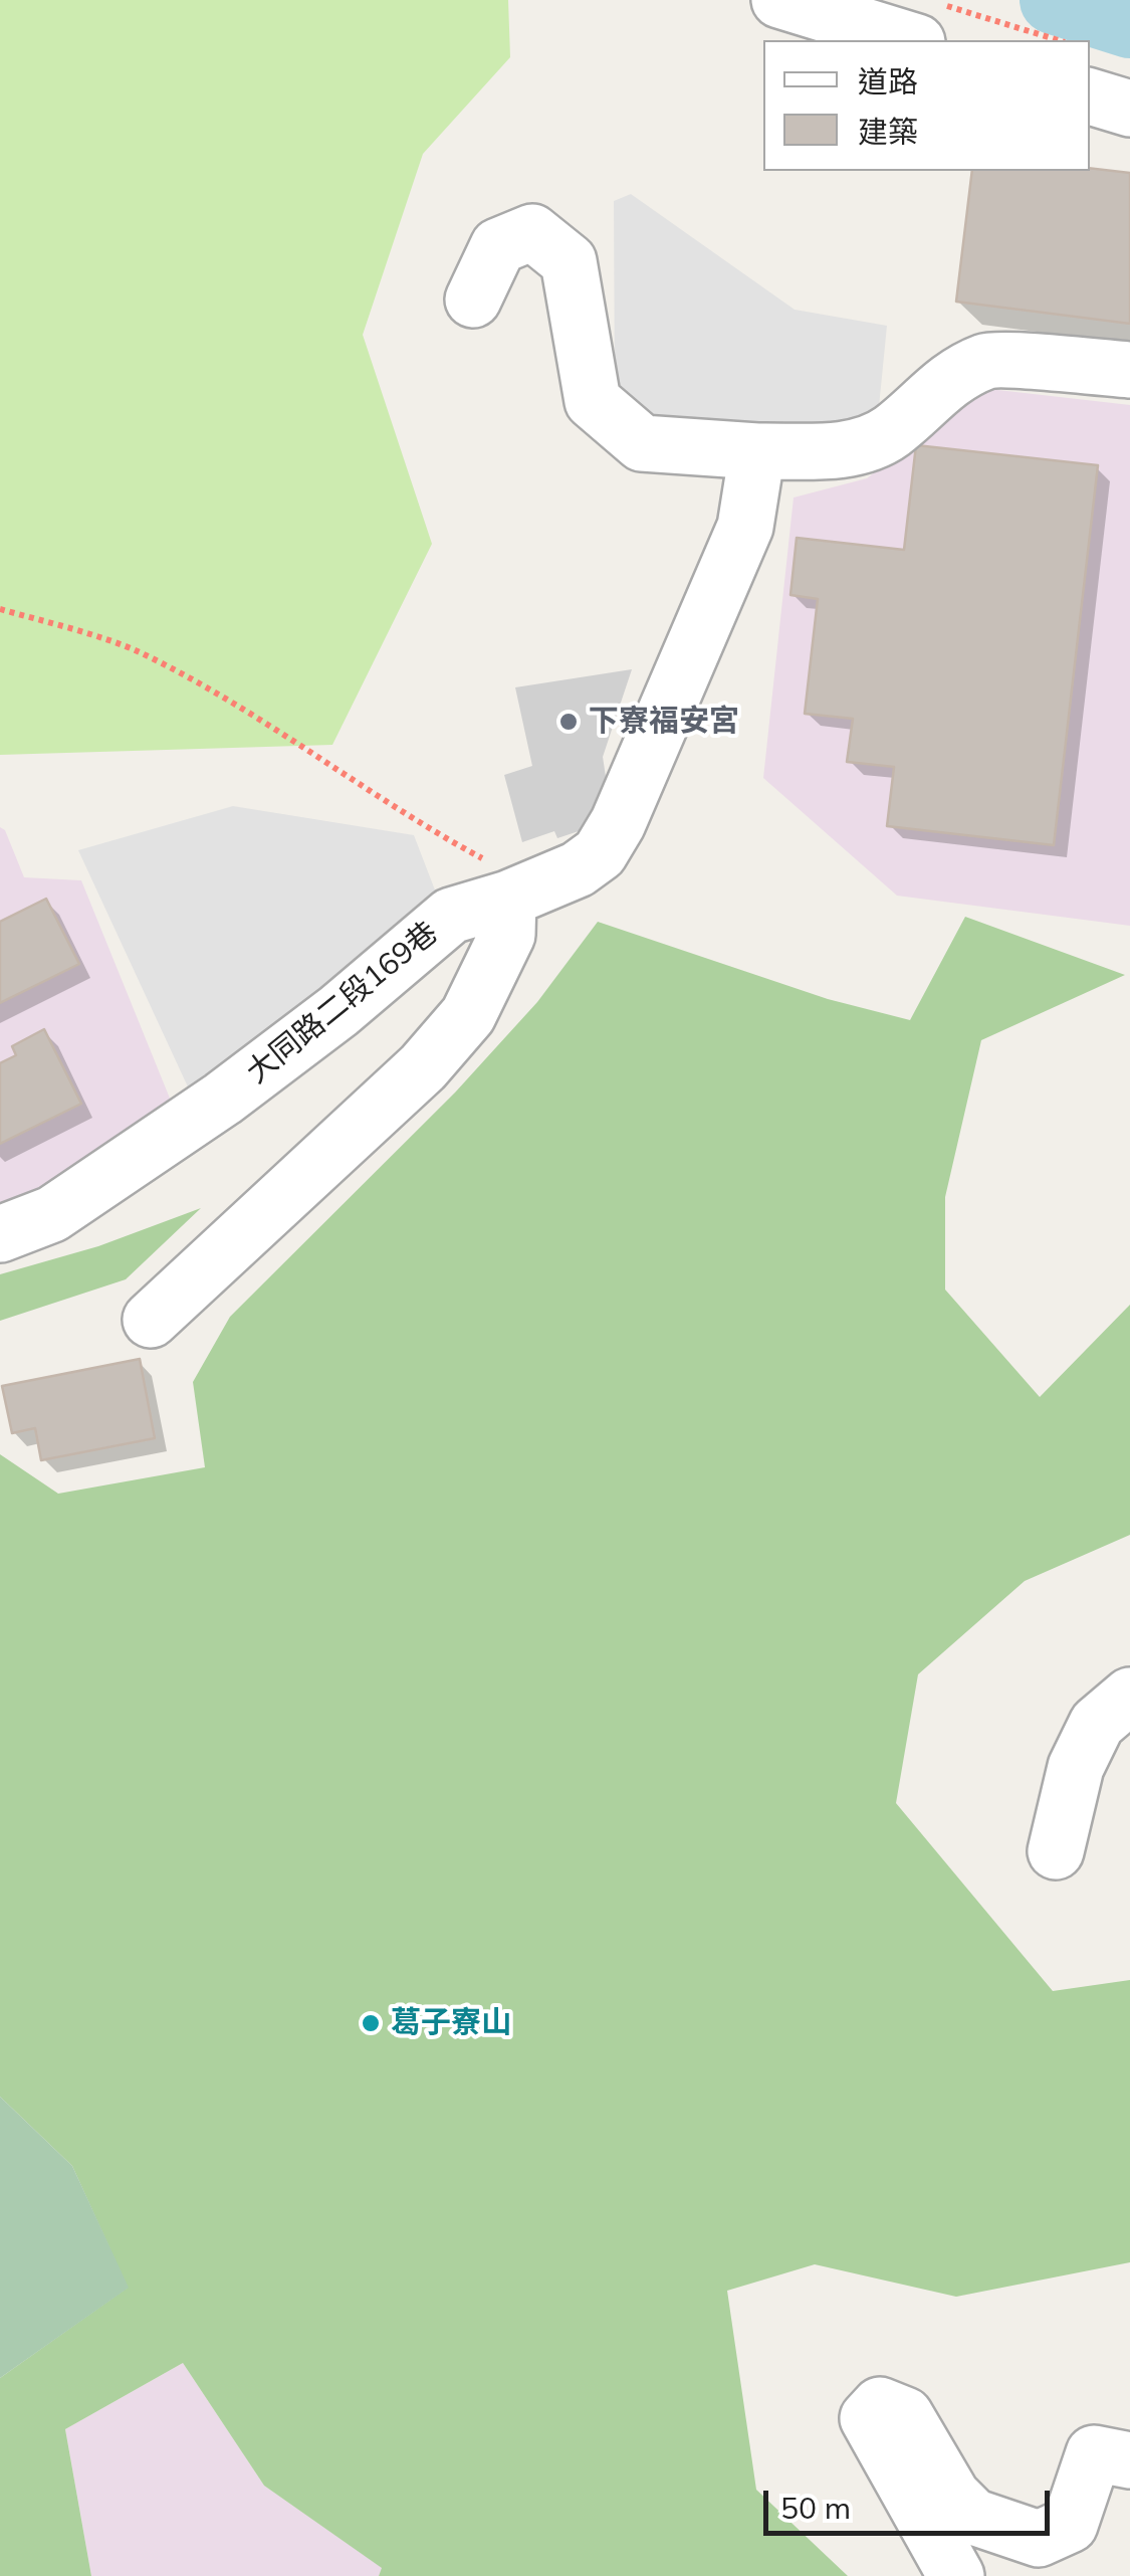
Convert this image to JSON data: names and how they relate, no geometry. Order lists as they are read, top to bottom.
{
  "streets": {
    "street": ["大同路二段169巷"]
  },
  "places": ["下寮福安宮", "葛子寮山"],
  "legend": ["道路", "建築"],
  "scale_bar": "50 m"
}
